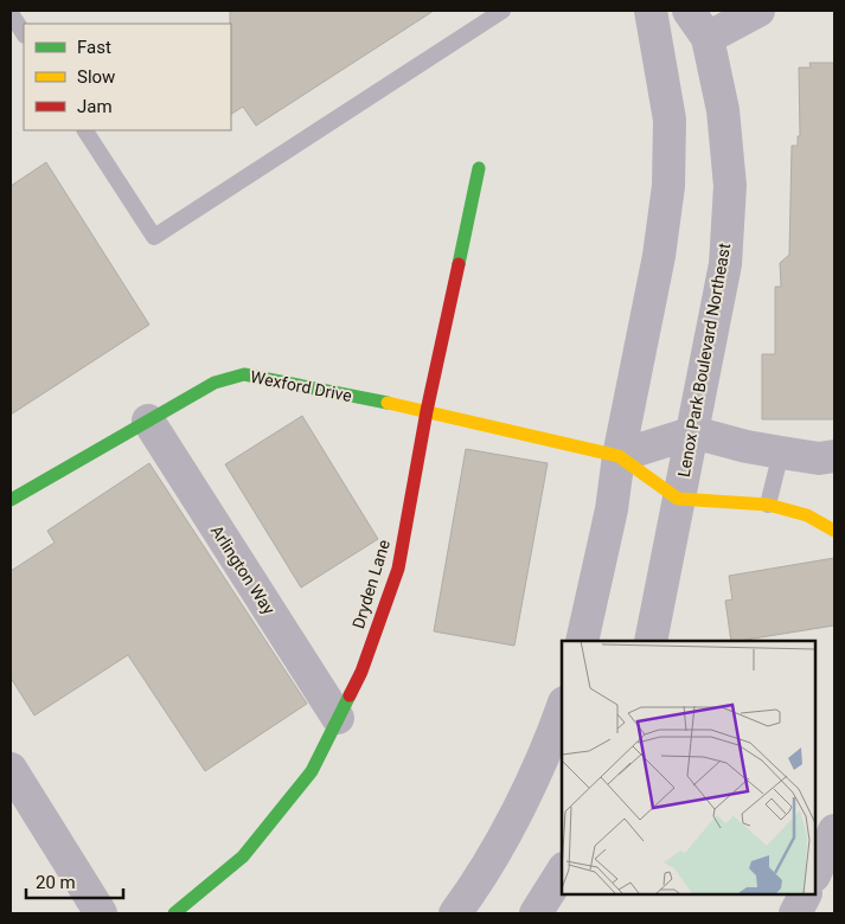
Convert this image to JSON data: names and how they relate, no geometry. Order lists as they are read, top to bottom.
{
  "streets": {
    "street": [
      "Lenox Park Boulevard Northeast",
      "Wexford Drive",
      "Arlington Way",
      "Dryden Lane"
    ]
  },
  "crossings": [
    ["Wexford Drive", "Arlington Way"],
    ["Wexford Drive", "Dryden Lane"],
    ["Arlington Way", "Dryden Lane"]
  ],
  "legend": ["Fast", "Slow", "Jam"],
  "scale_bar": "20 m"
}
